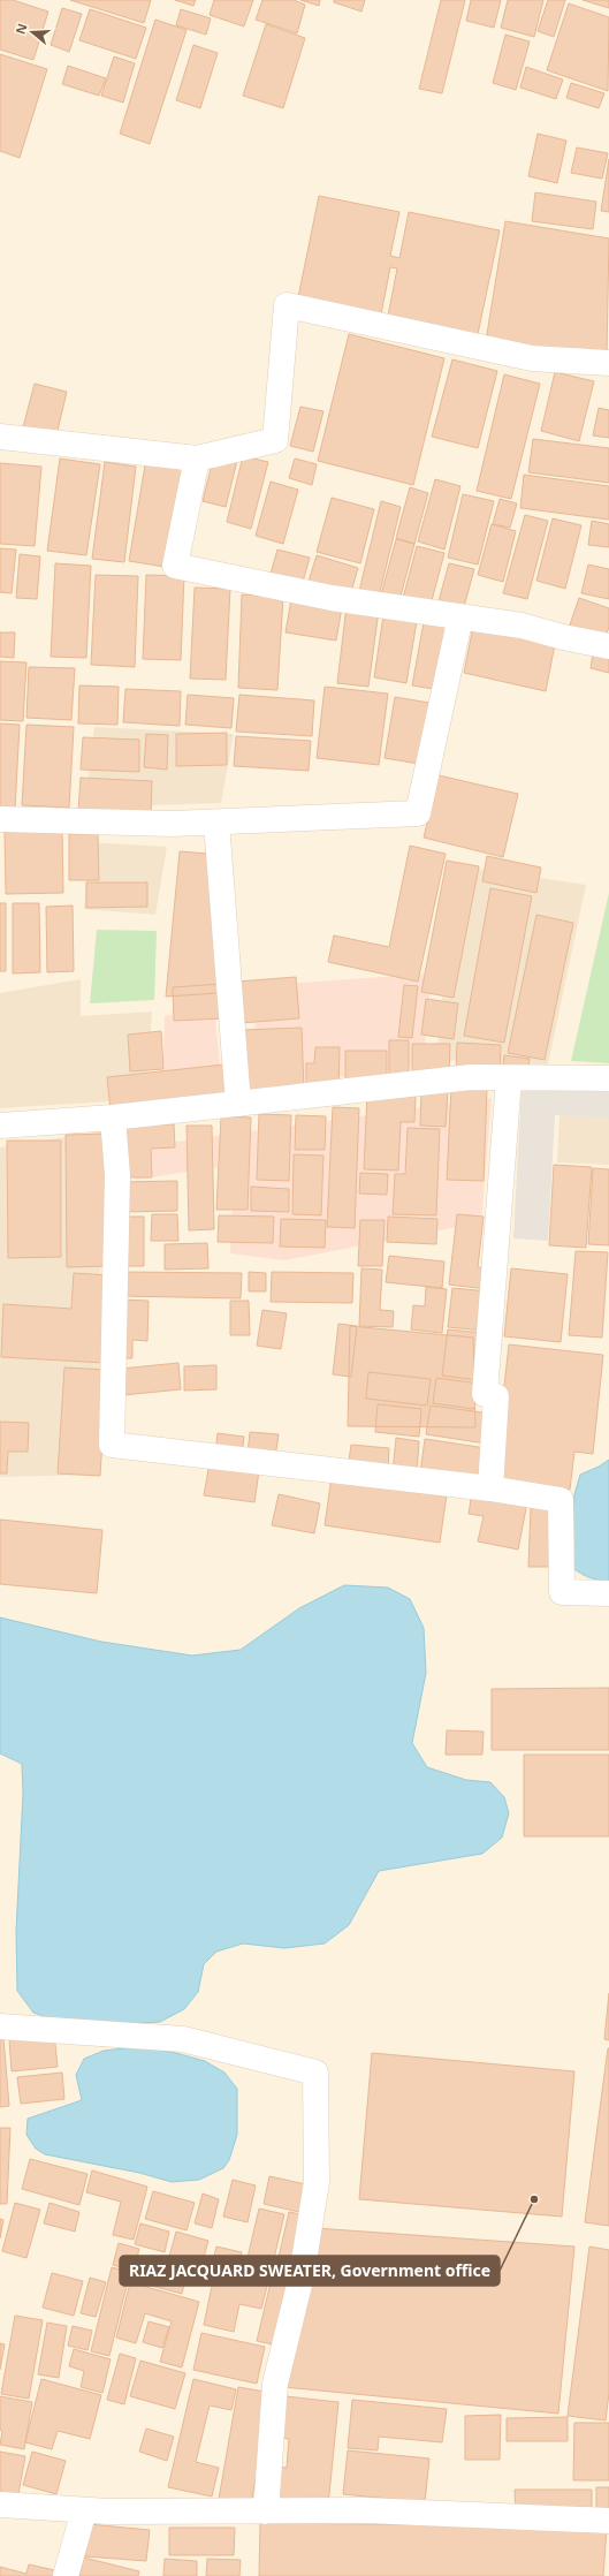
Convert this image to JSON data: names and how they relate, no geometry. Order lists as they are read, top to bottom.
{
  "places": ["RIAZ JACQUARD SWEATER, Government office"],
  "north": "left"
}
